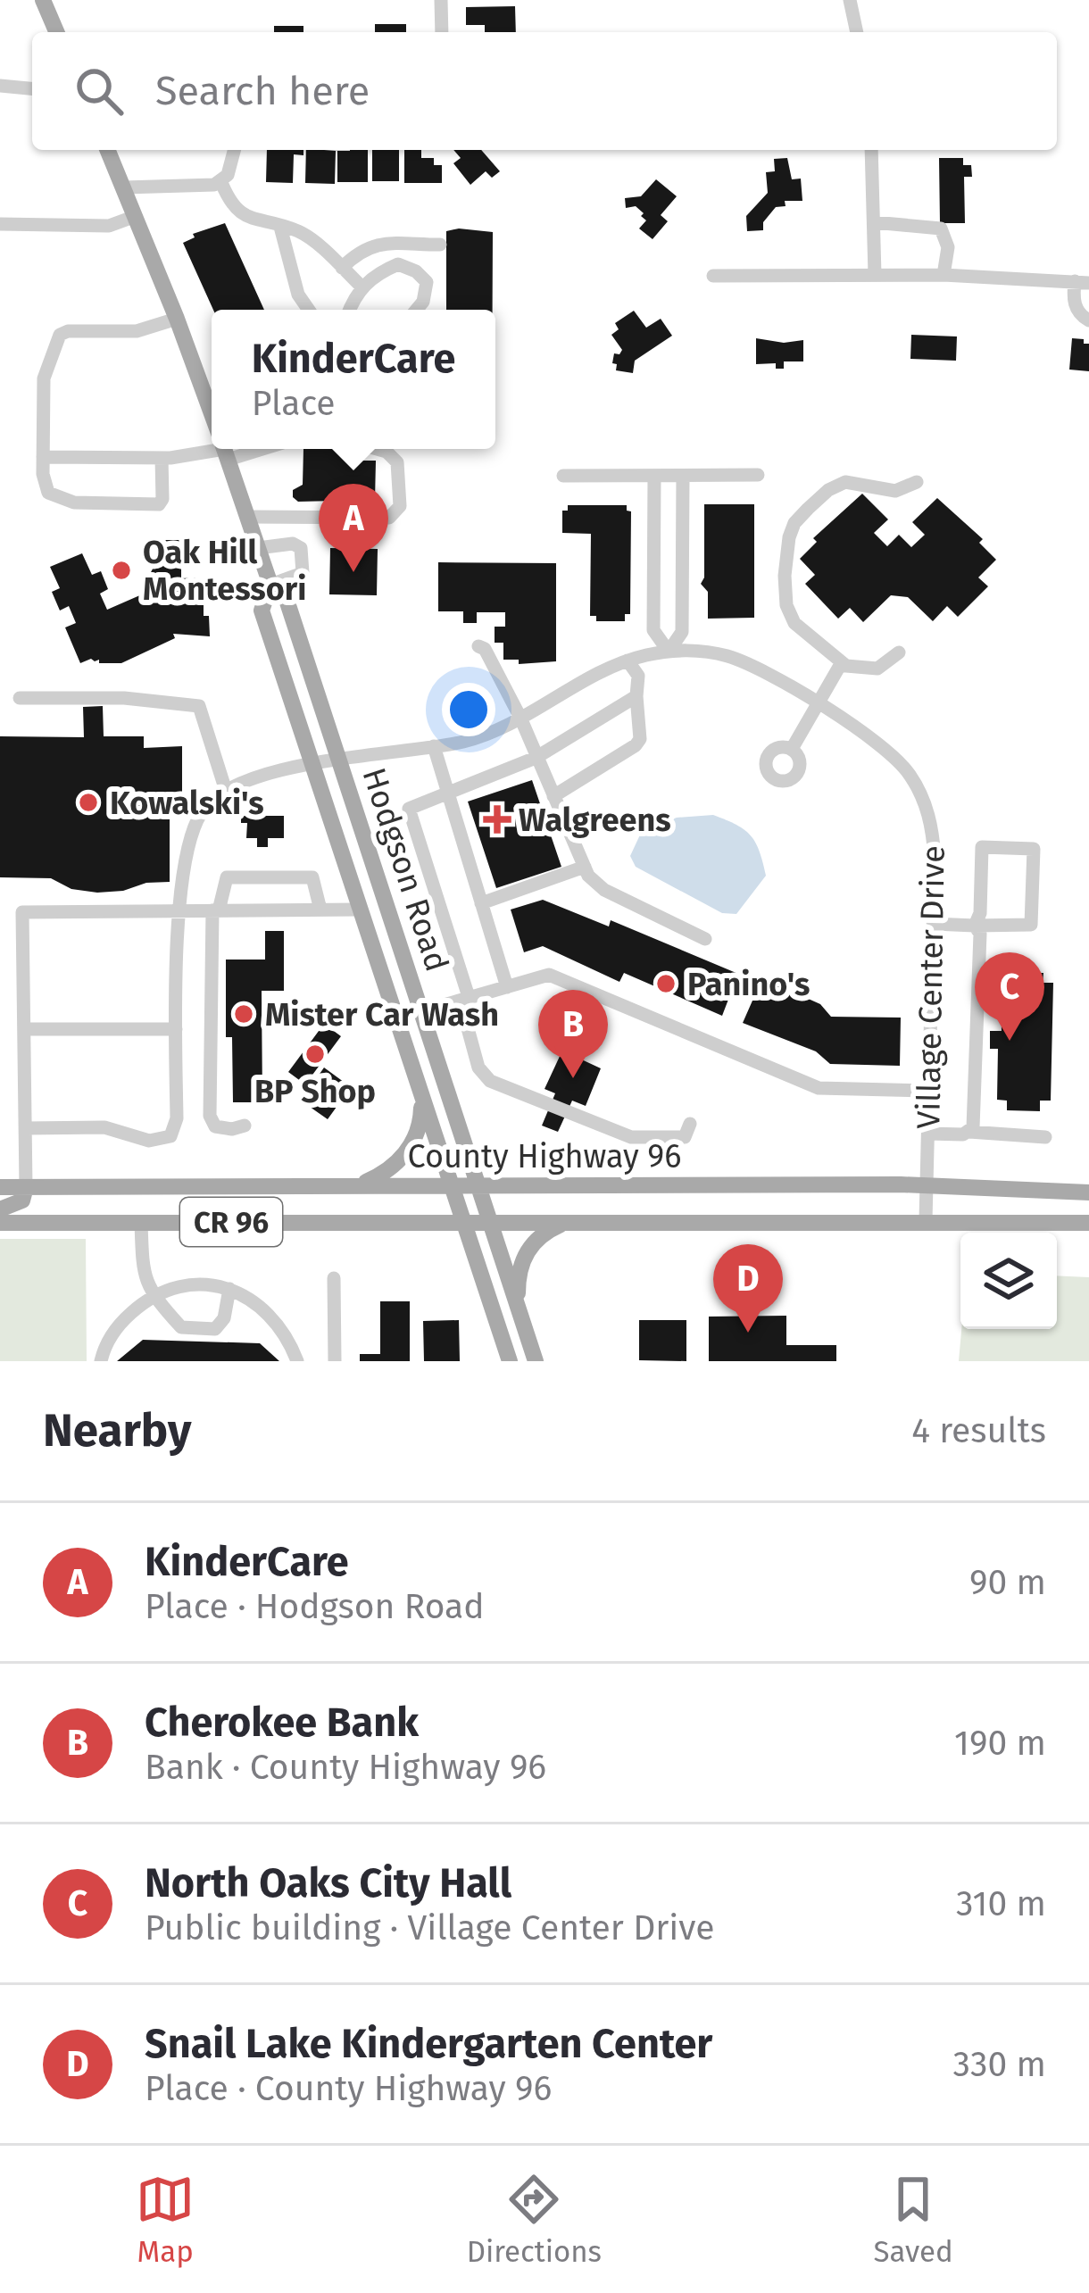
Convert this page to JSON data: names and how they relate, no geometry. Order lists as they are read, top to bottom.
{
  "streets": {
    "main road": ["Hodgson Road", "County Highway 96", "CR 96"],
    "street": ["Village Center Drive"]
  },
  "crossings": [
    ["Hodgson Road", "Village Center Drive"],
    ["Hodgson Road", "County Highway 96"],
    ["Village Center Drive", "County Highway 96"]
  ],
  "places": {
    "other": [
      "Oak Hill Montessori",
      "Kowalski's",
      "Panino's",
      "Mister Car Wash",
      "BP Shop"
    ],
    "health": ["Walgreens"]
  },
  "page": {
    "search": "Search here",
    "popup": ["KinderCare", "Place"],
    "pins": [
      "A",
      "C",
      "B",
      "D"
    ],
    "heading": ["Nearby", "4 results"],
    "list": [
      {
        "mark": "A",
        "name": "KinderCare",
        "note": "Place · Hodgson Road",
        "value": "90 m"
      },
      {
        "mark": "B",
        "name": "Cherokee Bank",
        "note": "Bank · County Highway 96",
        "value": "190 m"
      },
      {
        "mark": "C",
        "name": "North Oaks City Hall",
        "note": "Public building · Village Center Drive",
        "value": "310 m"
      },
      {
        "mark": "D",
        "name": "Snail Lake Kindergarten Center",
        "note": "Place · County Highway 96",
        "value": "330 m"
      }
    ],
    "nav": ["Map", "Directions", "Saved"]
  }
}
